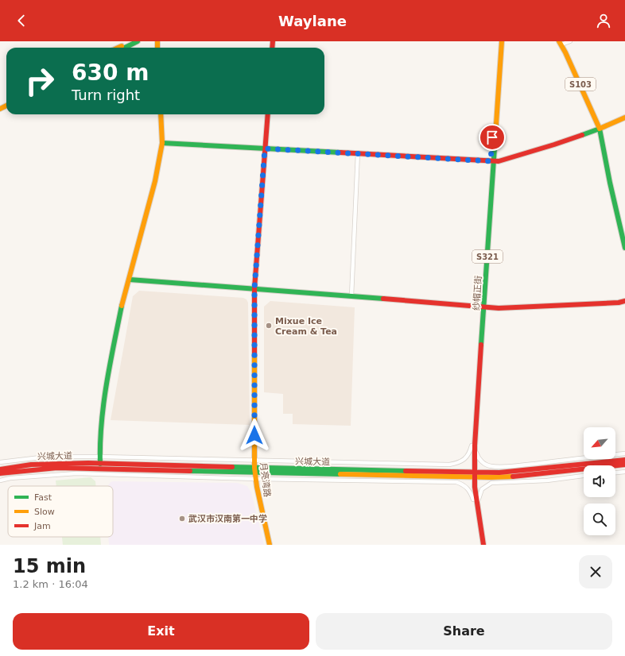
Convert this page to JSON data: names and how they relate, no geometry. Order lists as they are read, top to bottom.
{
  "streets": {
    "main road": [
      "S103",
      "S321",
      "纱帽正街",
      "兴城大道",
      "月亮湾路"
    ]
  },
  "crossings": [
    ["纱帽正街", "兴城大道"],
    ["兴城大道", "月亮湾路"]
  ],
  "places": ["Mixue Ice Cream & Tea", "武汉市汉南第一中学"],
  "legend": ["Fast", "Slow", "Jam"],
  "north": "bottom left",
  "page": {
    "header": "Waylane",
    "turn": ["630 m", "Turn right"],
    "heading": ["15 min", "1.2 km · 16:04"],
    "buttons": ["Exit", "Share"]
  }
}
